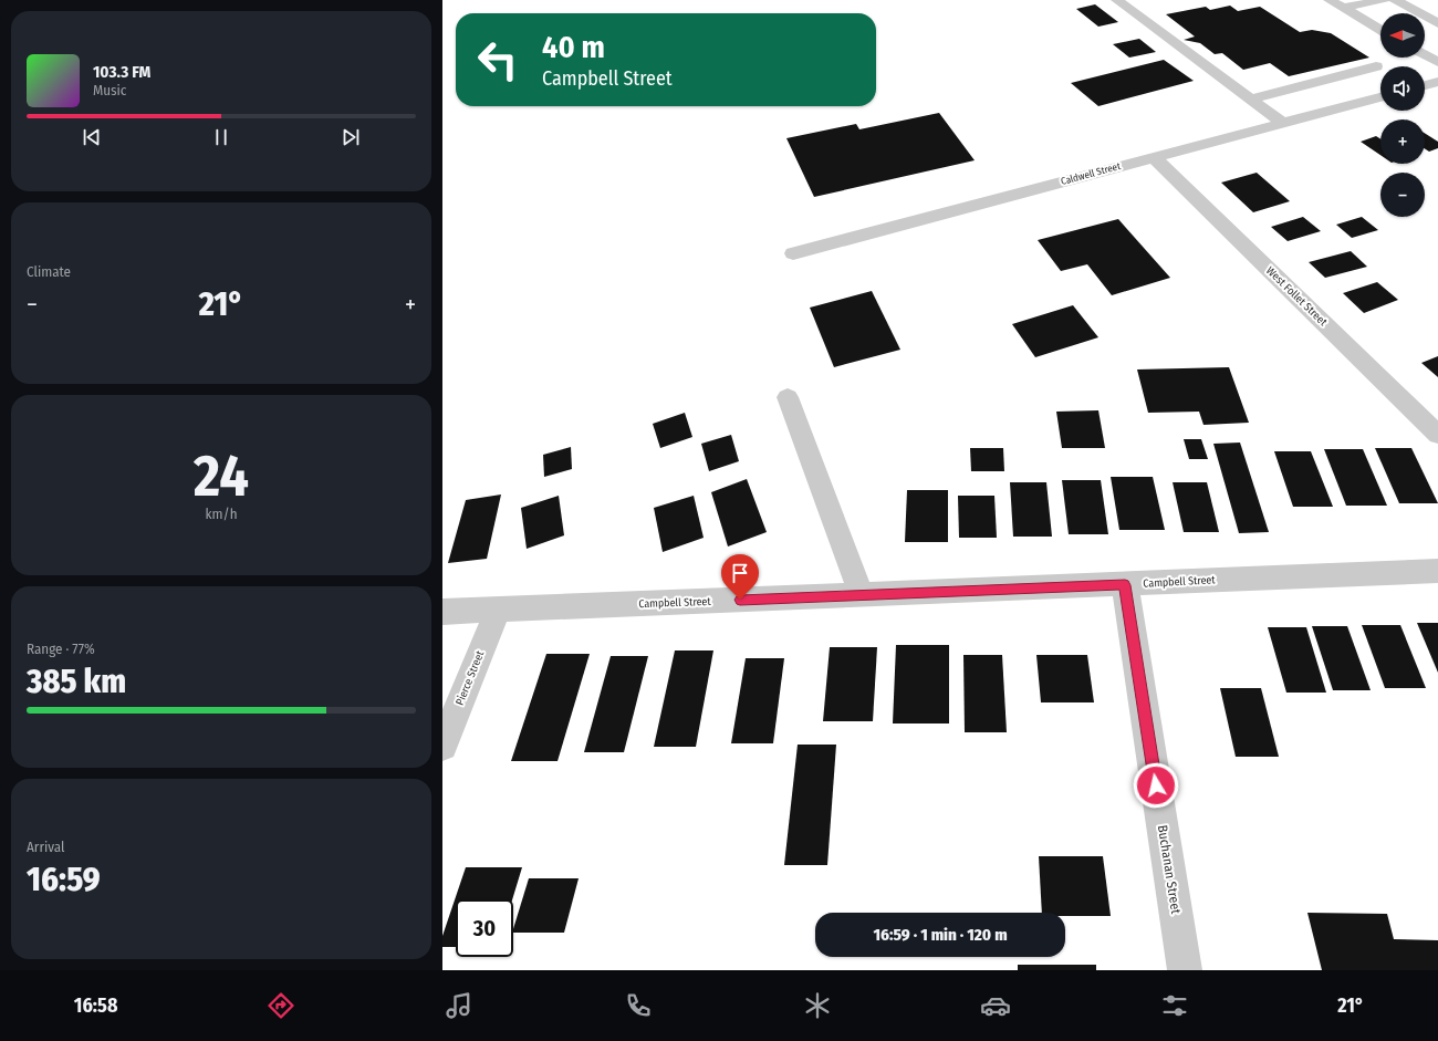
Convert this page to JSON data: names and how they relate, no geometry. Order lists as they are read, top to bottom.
{
  "streets": {
    "street": [
      "Caldwell Street",
      "West Follet Street",
      "Campbell Street",
      "Pierce Street",
      "Buchanan Street"
    ]
  },
  "crossings": [
    ["Caldwell Street", "West Follet Street"],
    ["Campbell Street", "Pierce Street"],
    ["Campbell Street", "Buchanan Street"]
  ],
  "north": "left",
  "page": {
    "map_buttons": ["+", "−"],
    "turn": ["40 m", "Campbell Street"],
    "song": ["103.3 FM", "Music"],
    "tile": [
      "Climate",
      ["24", "km/h"],
      ["Range · 77%", "385 km"],
      ["Arrival", "16:59"]
    ],
    "heat": ["−", "21°", "+"],
    "limit": "30",
    "trip": "16:59 · 1 min · 120 m",
    "tabs": ["16:58", "21°"]
  }
}
